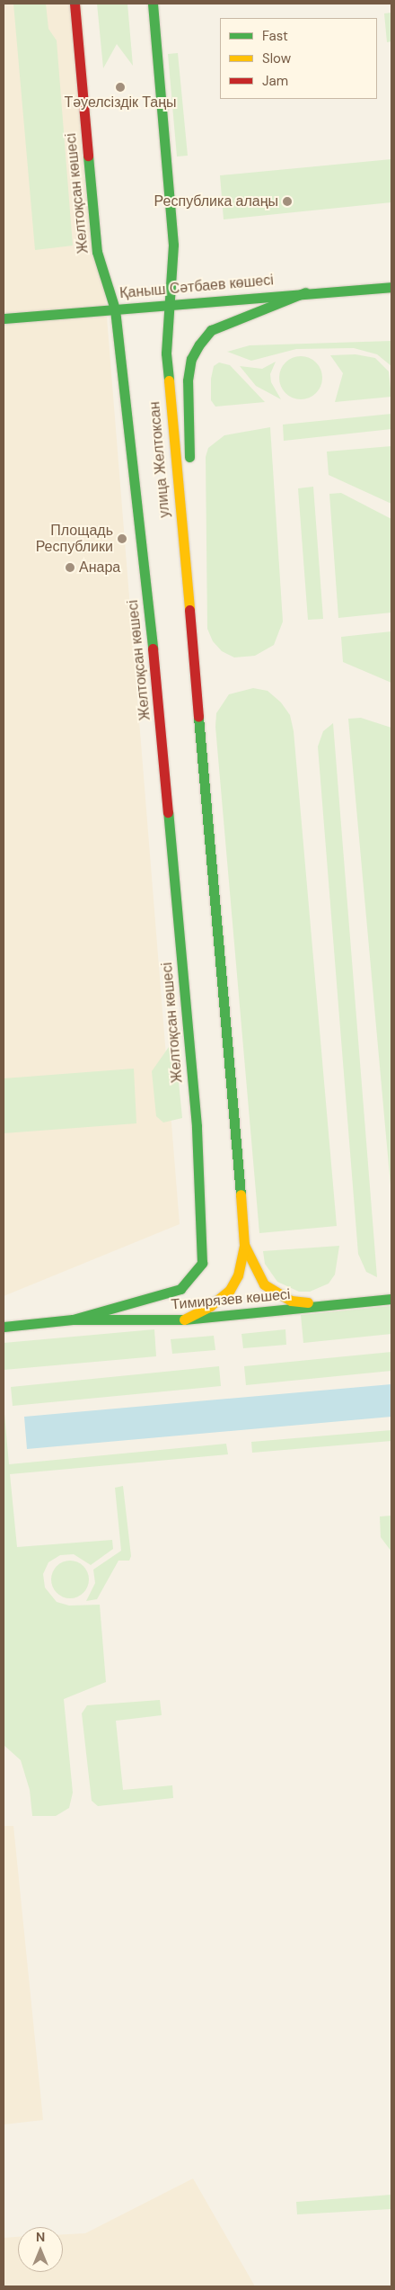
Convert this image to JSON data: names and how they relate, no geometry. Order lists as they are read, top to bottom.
{
  "streets": {
    "street": [
      "Желтоқсан көшесі",
      "Қаныш Сәтбаев көшесі",
      "улица Желтоксан",
      "Тимирязев көшесі"
    ]
  },
  "crossings": [
    ["Желтоқсан көшесі", "Қаныш Сәтбаев көшесі"],
    ["Желтоқсан көшесі", "Тимирязев көшесі"],
    ["Қаныш Сәтбаев көшесі", "улица Желтоксан"]
  ],
  "places": [
    "Тәуелсіздік Таңы",
    "Республика алаңы",
    "Площадь Республики",
    "Анара"
  ],
  "legend": ["Fast", "Slow", "Jam"],
  "north": "top"
}
